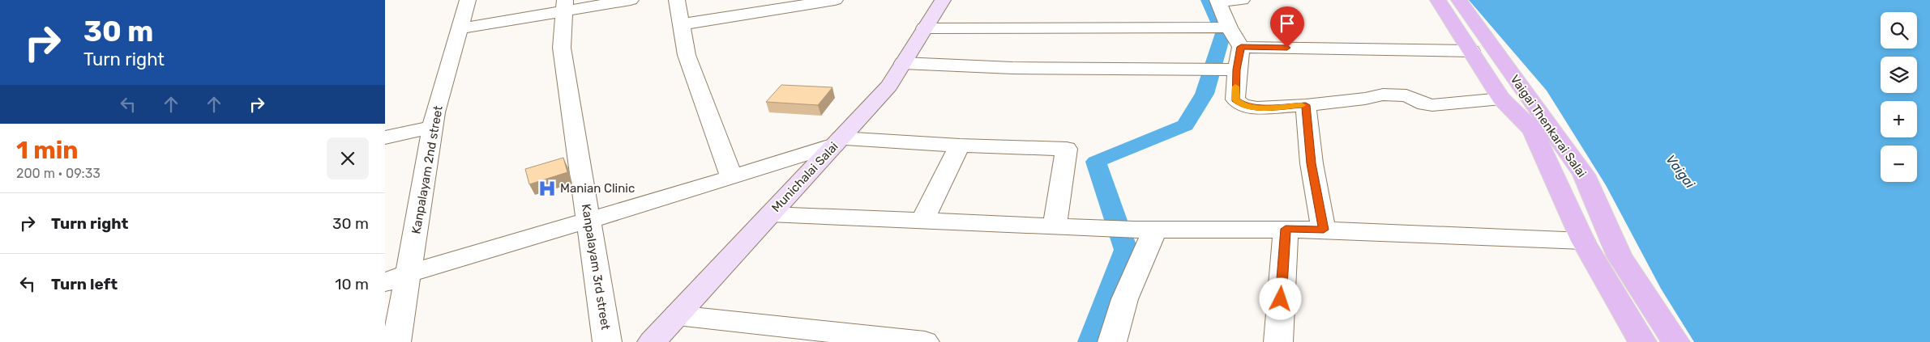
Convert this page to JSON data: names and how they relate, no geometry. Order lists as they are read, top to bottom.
{
  "streets": {
    "main road": ["Vaigai Thenkarai Salai", "Munichalai Salai"],
    "street": ["Kanpalayam 2nd street", "Kanpalayam 3rd street"]
  },
  "water": ["Vaigai"],
  "places": {
    "hospital": ["Manian Clinic"]
  },
  "page": {
    "turn": ["30 m", "Turn right"],
    "map_buttons": ["+", "−"],
    "heading": ["1 min", "200 m · 09:33"],
    "list": [
      {
        "name": "Turn right",
        "value": "30 m"
      },
      {
        "name": "Turn left",
        "value": "10 m"
      }
    ]
  }
}
